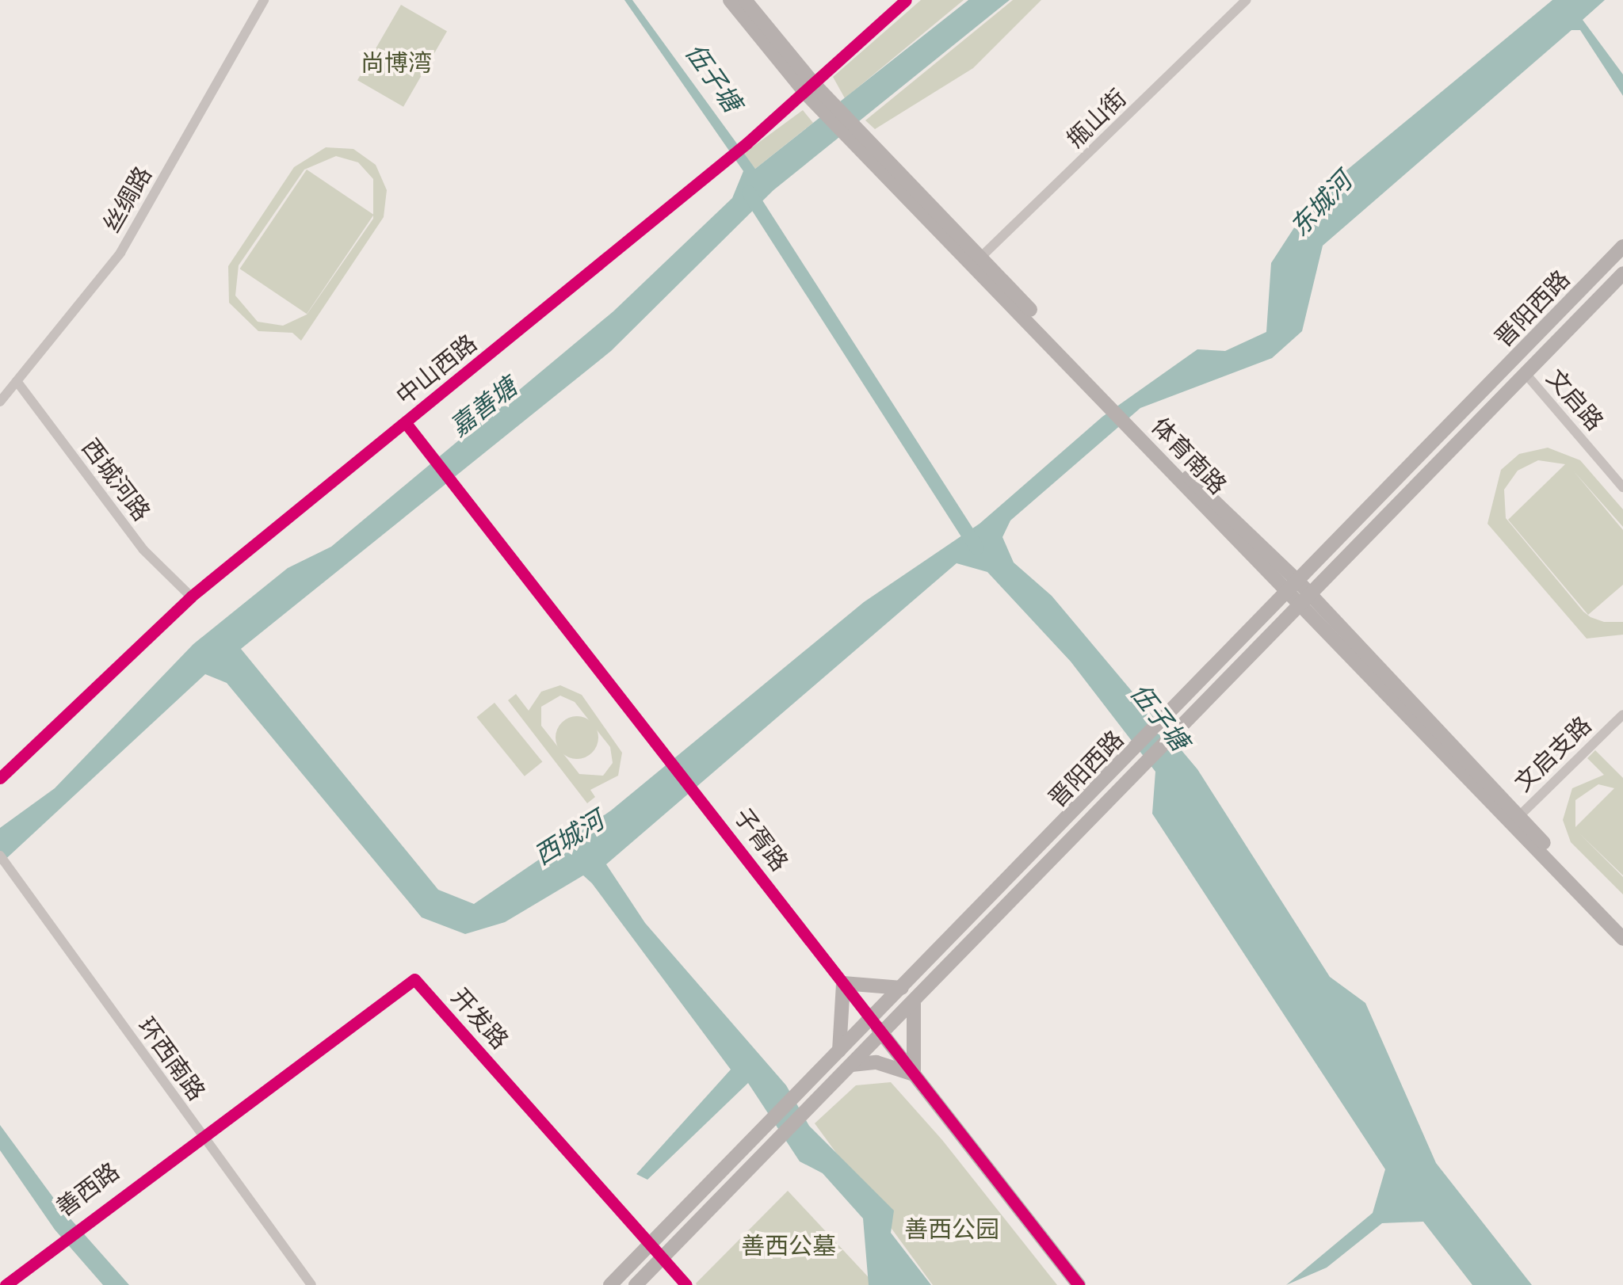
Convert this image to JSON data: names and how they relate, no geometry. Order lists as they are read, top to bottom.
{
  "streets": {
    "main road": ["晋阳西路", "体育南路", "子胥路"],
    "street": [
      "甁山街",
      "丝绸路",
      "中山西路",
      "文启路",
      "西城河路",
      "文启支路",
      "开发路",
      "环西南路",
      "善西路"
    ]
  },
  "crossings": [
    ["甁山街", "体育南路"],
    ["丝绸路", "西城河路"],
    ["晋阳西路", "文启路"],
    ["晋阳西路", "体育南路"],
    ["晋阳西路", "子胥路"],
    ["晋阳西路", "开发路"],
    ["中山西路", "体育南路"],
    ["中山西路", "西城河路"],
    ["中山西路", "子胥路"],
    ["体育南路", "文启支路"],
    ["开发路", "环西南路"],
    ["开发路", "善西路"],
    ["环西南路", "善西路"]
  ],
  "water": [
    "伍子塘",
    "东城河",
    "嘉善塘",
    "西城河"
  ],
  "parks": ["尚博湾", "善西公园", "善西公墓"]
}
